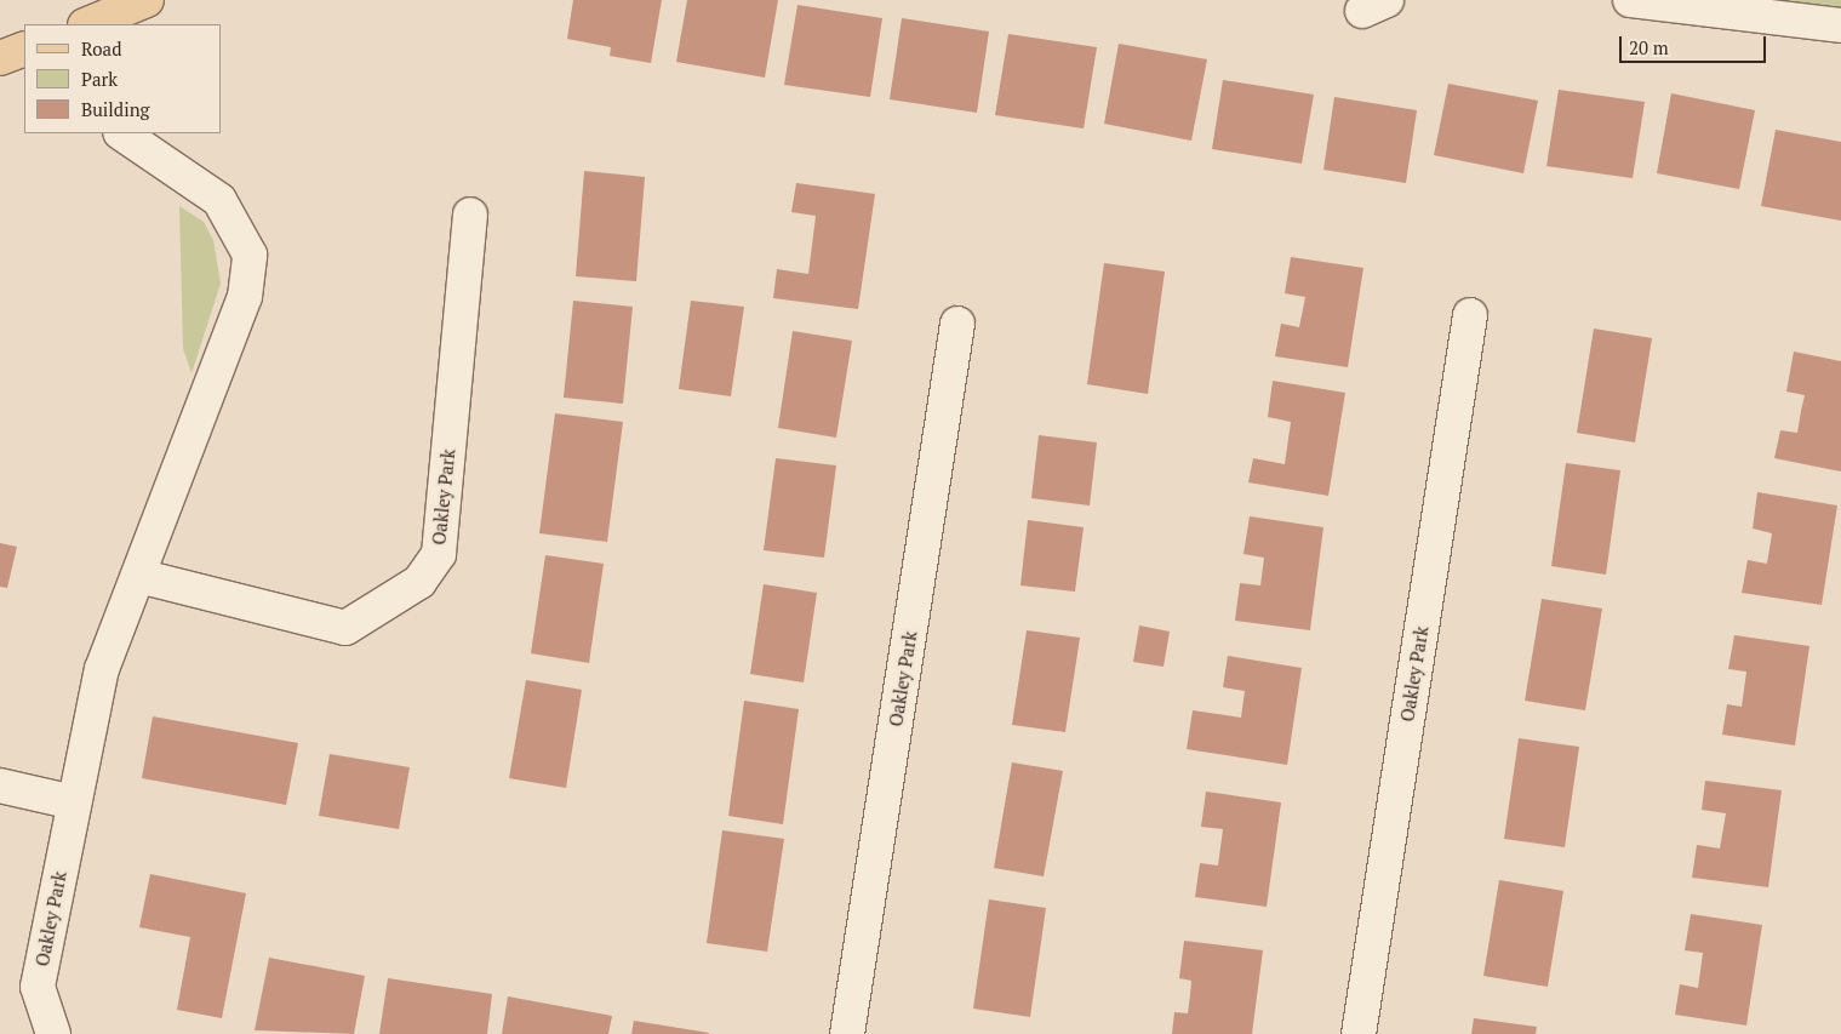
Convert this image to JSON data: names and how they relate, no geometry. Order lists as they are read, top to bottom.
{
  "streets": {
    "street": ["Oakley Park"]
  },
  "legend": ["Road", "Park", "Building"],
  "scale_bar": "20 m"
}
